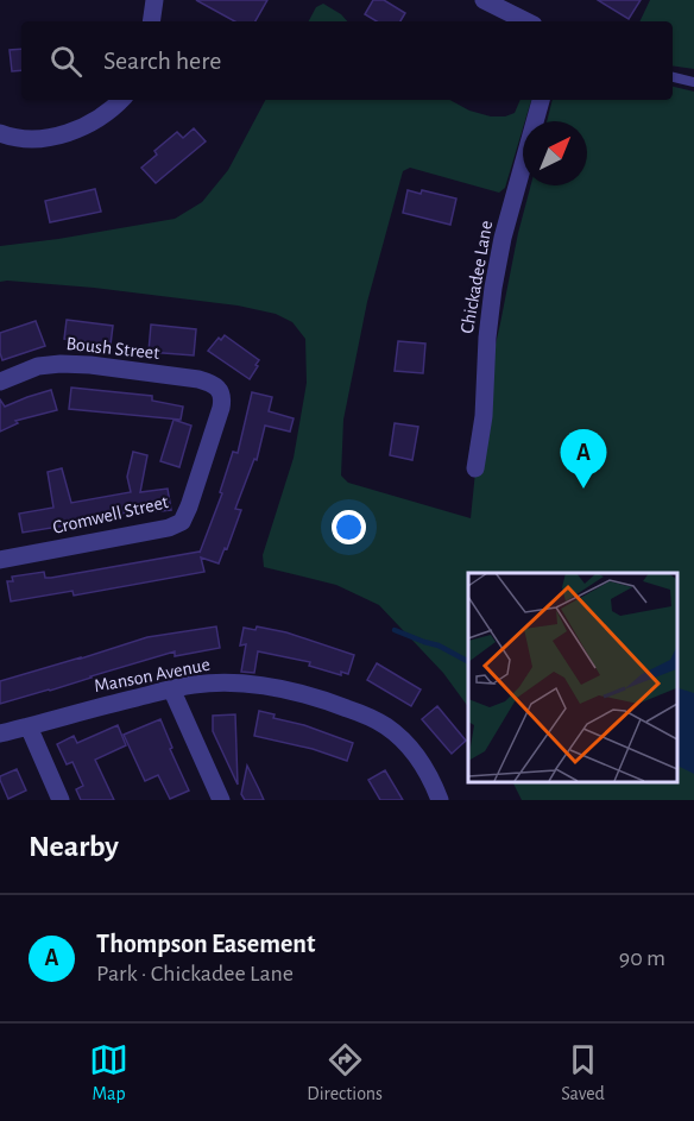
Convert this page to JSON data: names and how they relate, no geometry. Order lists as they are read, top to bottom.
{
  "streets": {
    "street": [
      "Chickadee Lane",
      "Boush Street",
      "Cromwell Street",
      "Manson Avenue"
    ]
  },
  "crossings": [
    ["Boush Street", "Cromwell Street"]
  ],
  "north": "top right",
  "page": {
    "search": "Search here",
    "pins": "A",
    "heading": "Nearby",
    "list": [
      {
        "mark": "A",
        "name": "Thompson Easement",
        "note": "Park · Chickadee Lane",
        "value": "90 m"
      }
    ],
    "nav": ["Map", "Directions", "Saved"]
  }
}
